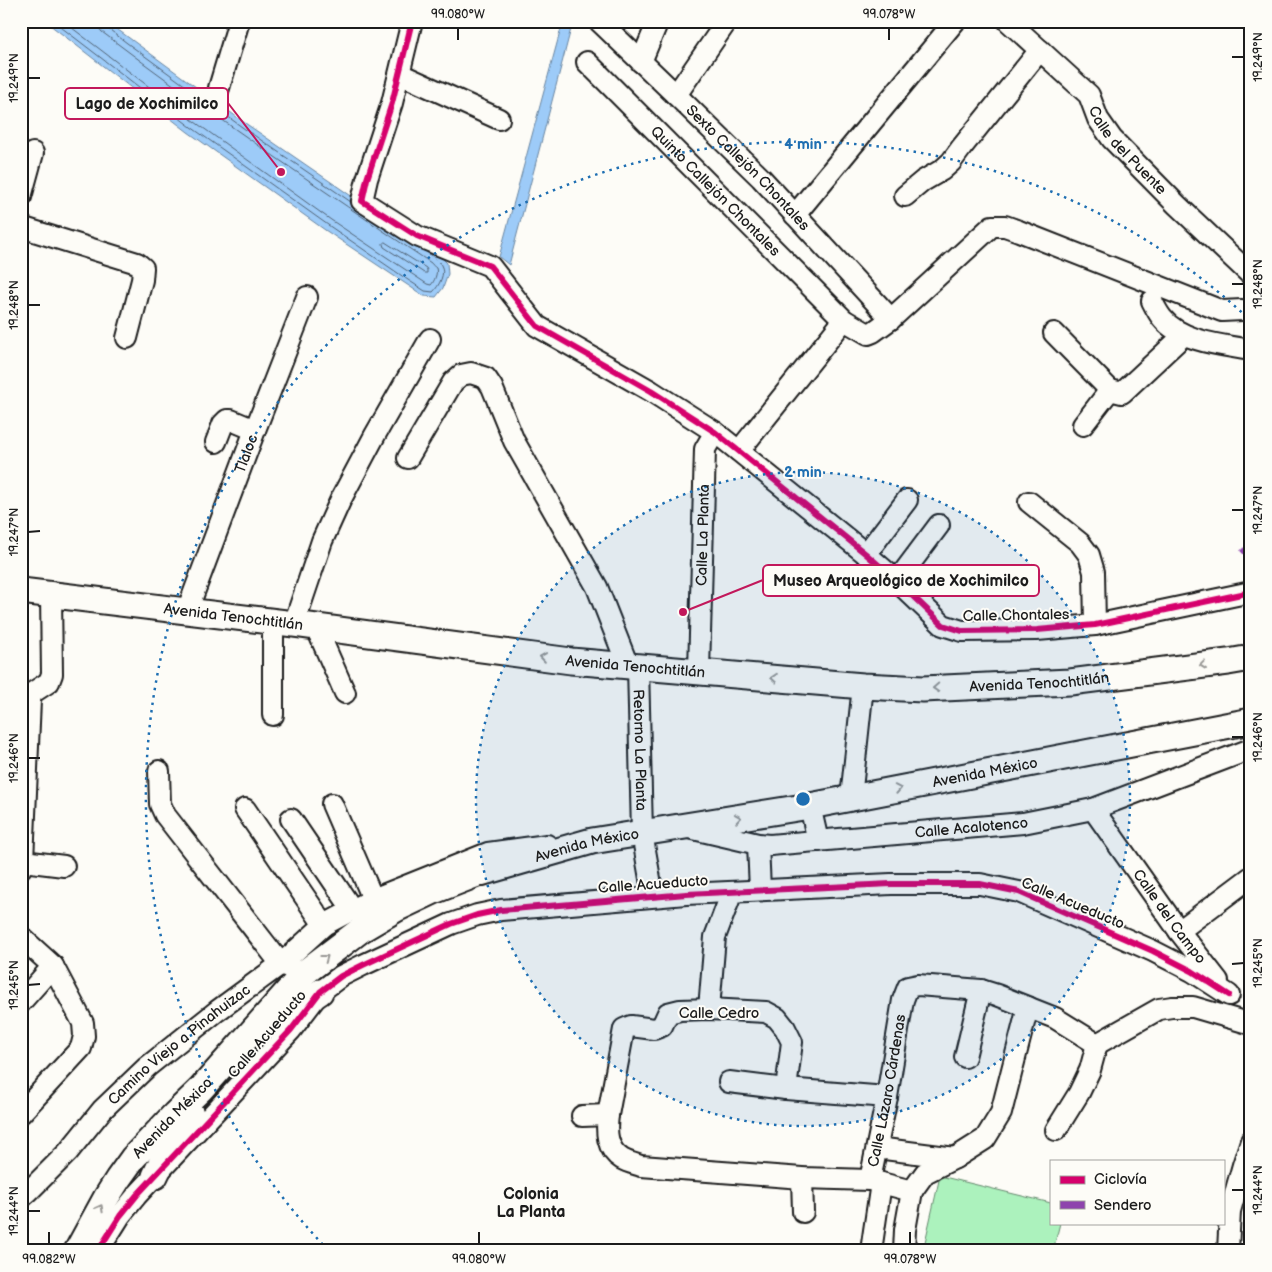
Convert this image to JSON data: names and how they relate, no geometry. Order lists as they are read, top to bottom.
{
  "streets": {
    "main road": ["Avenida Tenochtitlán", "Avenida México"],
    "street": [
      "Calle del Puente",
      "Sexto Callejón Chontales",
      "Quinto Callejón Chontales",
      "Tlaloc",
      "Calle La Planta",
      "Calle Chontales",
      "Retorno La Planta",
      "Calle Acalotenco",
      "Calle Acueducto",
      "Calle del Campo",
      "Calle Cedro",
      "Camino Viejo a Pinahuizac",
      "Calle Lázaro Cárdenas"
    ]
  },
  "crossings": [
    ["Sexto Callejón Chontales", "Quinto Callejón Chontales"],
    ["Tlaloc", "Avenida Tenochtitlán"],
    ["Calle La Planta", "Calle Chontales"],
    ["Calle La Planta", "Avenida Tenochtitlán"],
    ["Avenida Tenochtitlán", "Retorno La Planta"],
    ["Retorno La Planta", "Avenida México"],
    ["Retorno La Planta", "Calle Acueducto"],
    ["Avenida México", "Calle Acalotenco"],
    ["Avenida México", "Calle Acueducto"],
    ["Avenida México", "Camino Viejo a Pinahuizac"],
    ["Calle Acalotenco", "Calle del Campo"],
    ["Calle Acueducto", "Calle del Campo"],
    ["Calle Cedro", "Calle Lázaro Cárdenas"]
  ],
  "one_way": ["Avenida Tenochtitlán", "Avenida México"],
  "districts": ["Colonia La Planta"],
  "places": ["Lago de Xochimilco", "Museo Arqueológico de Xochimilco"],
  "legend": ["Ciclovía", "Sendero"],
  "coordinates": [
    "99.080°W",
    "99.078°W",
    "19.249°N",
    "19.248°N",
    "19.247°N",
    "19.246°N",
    "19.245°N",
    "19.244°N",
    "99.082°W"
  ],
  "rings": ["4 min", "2 min"]
}
